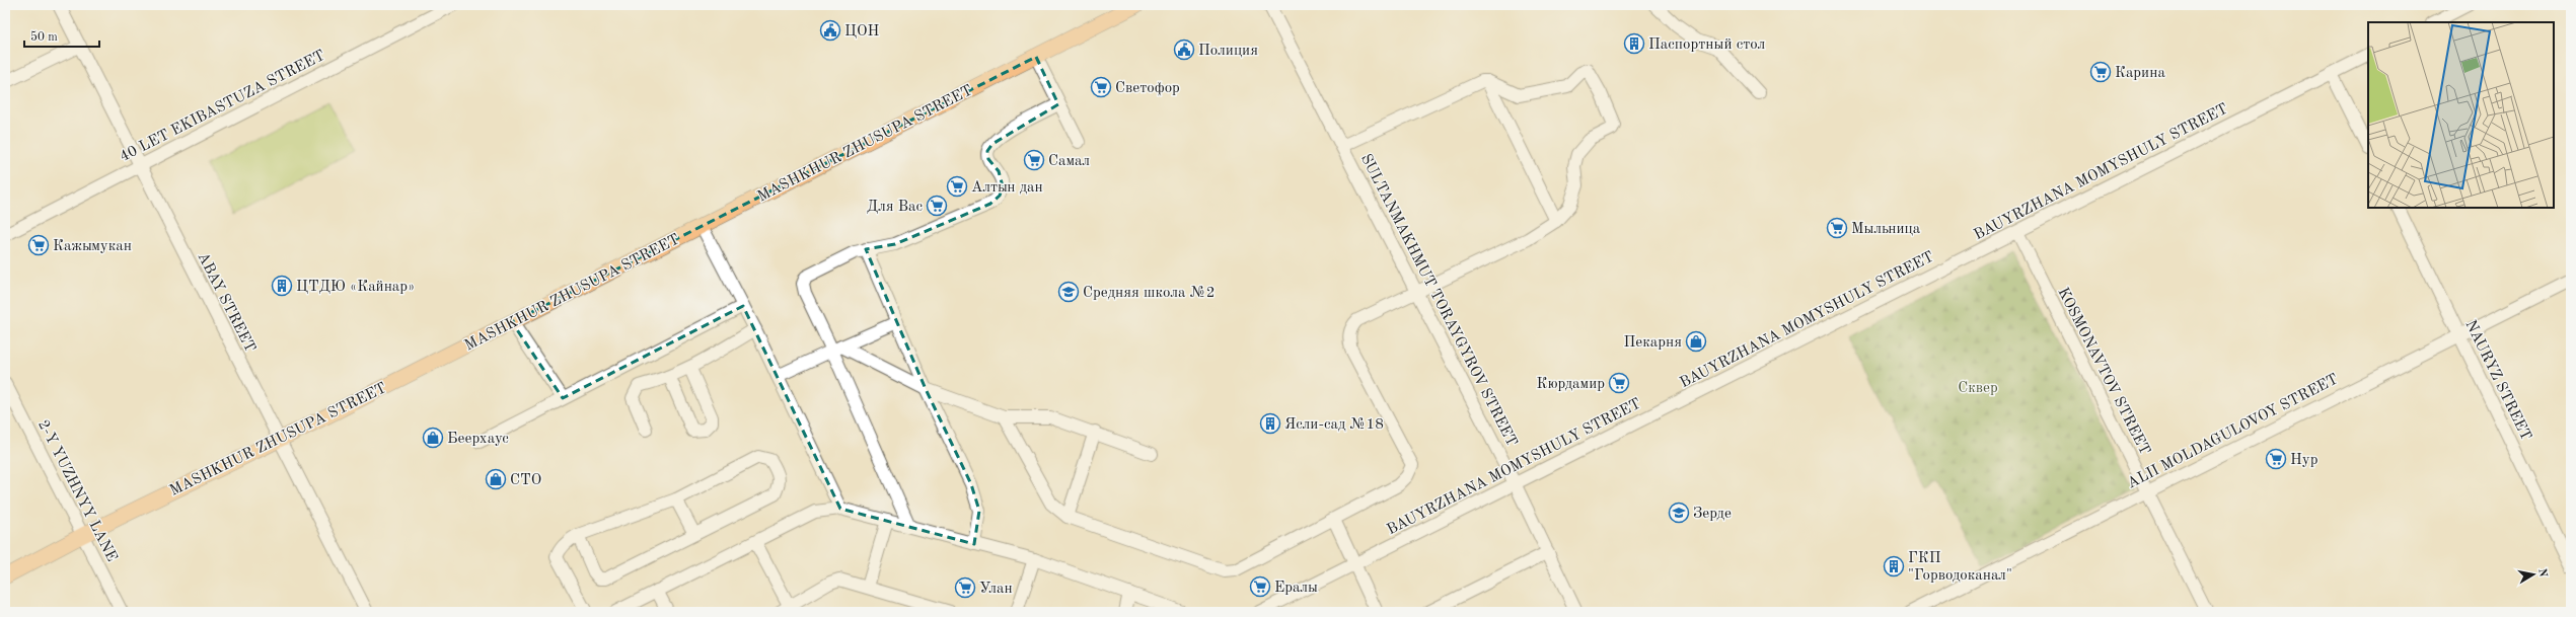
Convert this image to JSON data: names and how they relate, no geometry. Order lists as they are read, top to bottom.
{
  "streets": {
    "main road": ["MASHKHUR ZHUSUPA STREET"],
    "street": [
      "40 LET EKIBASTUZA STREET",
      "BAUYRZHANA MOMYSHULY STREET",
      "SULTANMAKHMUT TORAYGYROV STREET",
      "ABAY STREET",
      "KOSMONAVTOV STREET",
      "NAURYZ STREET",
      "ALII MOLDAGULOVOY STREET",
      "2-Y YUZHNYY LANE"
    ]
  },
  "crossings": [
    ["40 LET EKIBASTUZA STREET", "ABAY STREET"],
    ["MASHKHUR ZHUSUPA STREET", "ABAY STREET"],
    ["MASHKHUR ZHUSUPA STREET", "2-Y YUZHNYY LANE"],
    ["BAUYRZHANA MOMYSHULY STREET", "SULTANMAKHMUT TORAYGYROV STREET"],
    ["BAUYRZHANA MOMYSHULY STREET", "KOSMONAVTOV STREET"],
    ["KOSMONAVTOV STREET", "ALII MOLDAGULOVOY STREET"],
    ["NAURYZ STREET", "ALII MOLDAGULOVOY STREET"]
  ],
  "parks": ["Сквер"],
  "places": {
    "public building": ["ЦОН", "Полиция"],
    "building": [
      "Паспортный стол",
      "ЦТДЮ «Кайнар»",
      "Ясли-сад №18",
      "ГКП \"Горводоканал\""
    ],
    "supermarket": [
      "Карина",
      "Светофор",
      "Самал",
      "Алтын дан",
      "Для Вас",
      "Мыльница",
      "Кажымукан",
      "Кюрдамир",
      "Нур",
      "Ералы",
      "Улан"
    ],
    "school or university": ["Средняя школа №2", "Зерде"],
    "shop": ["Пекарня", "Беерхаус", "СТО"]
  },
  "scale_bar": "50 m",
  "north": "right"
}
